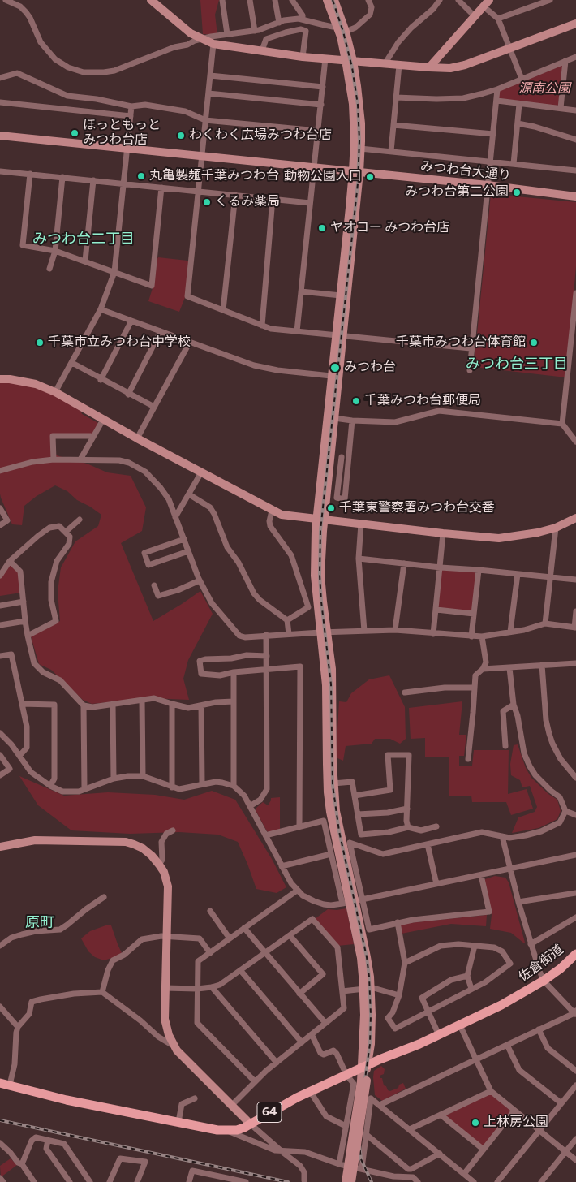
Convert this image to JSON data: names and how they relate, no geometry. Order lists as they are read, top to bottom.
{
  "streets": {
    "main road": ["佐倉街道", "64"],
    "street": ["みつわ台大通り"]
  },
  "crossings": [
    ["佐倉街道", "64"]
  ],
  "districts": ["みつわ台二丁目", "みつわ台三丁目", "原町"],
  "parks": ["源南公園"],
  "places": [
    "ほっともっと みつわ台店",
    "わくわく広場みつわ台店",
    "丸亀製麺千葉みつわ台",
    "動物公園入口",
    "みつわ台第二公園",
    "くるみ薬局",
    "ヤオコー みつわ台店",
    "千葉市立みつわ台中学校",
    "千葉市みつわ台体育館",
    "みつわ台",
    "千葉みつわ台郵便局",
    "千葉東警察署みつわ台交番",
    "上林房公園"
  ]
}
